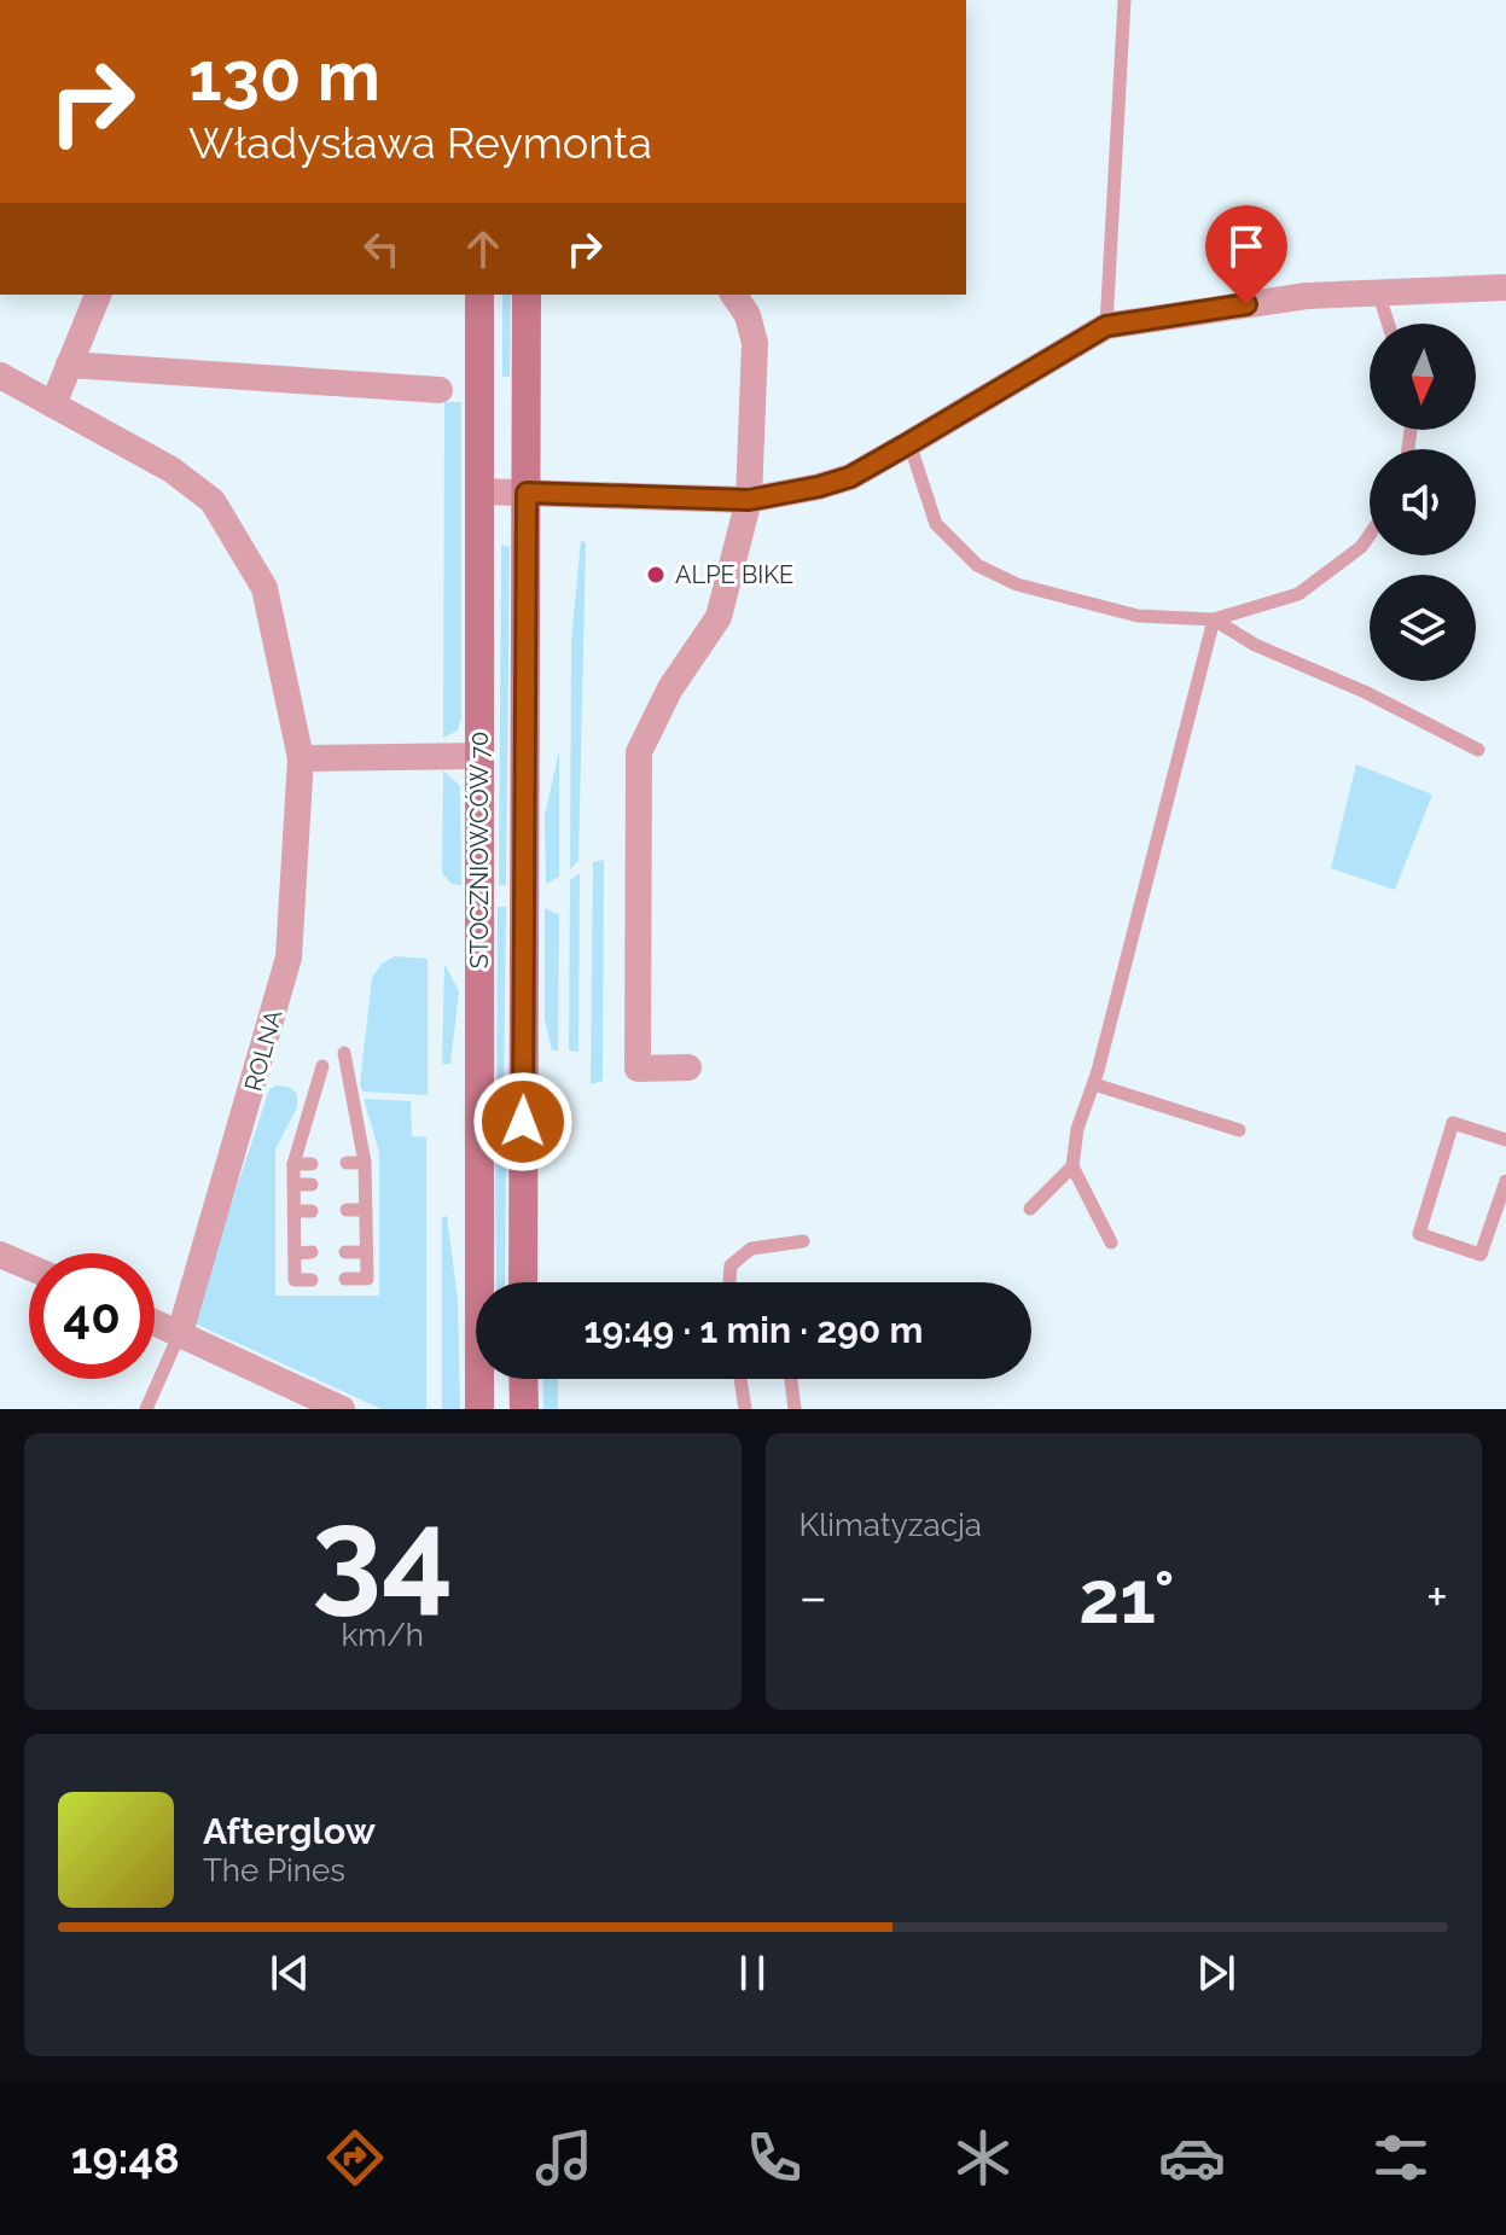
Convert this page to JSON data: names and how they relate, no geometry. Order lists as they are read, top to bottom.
{
  "streets": {
    "street": ["STOCZNIOWCÓW 70", "ROLNA"]
  },
  "places": ["ALPE BIKE"],
  "north": "bottom",
  "page": {
    "turn": ["130 m", "Władysława Reymonta"],
    "limit": "40",
    "trip": "19:49 · 1 min · 290 m",
    "tile": [
      ["34", "km/h"],
      "Klimatyzacja"
    ],
    "heat": ["−", "21°", "+"],
    "song": ["Afterglow", "The Pines"],
    "tabs": "19:48"
  }
}
